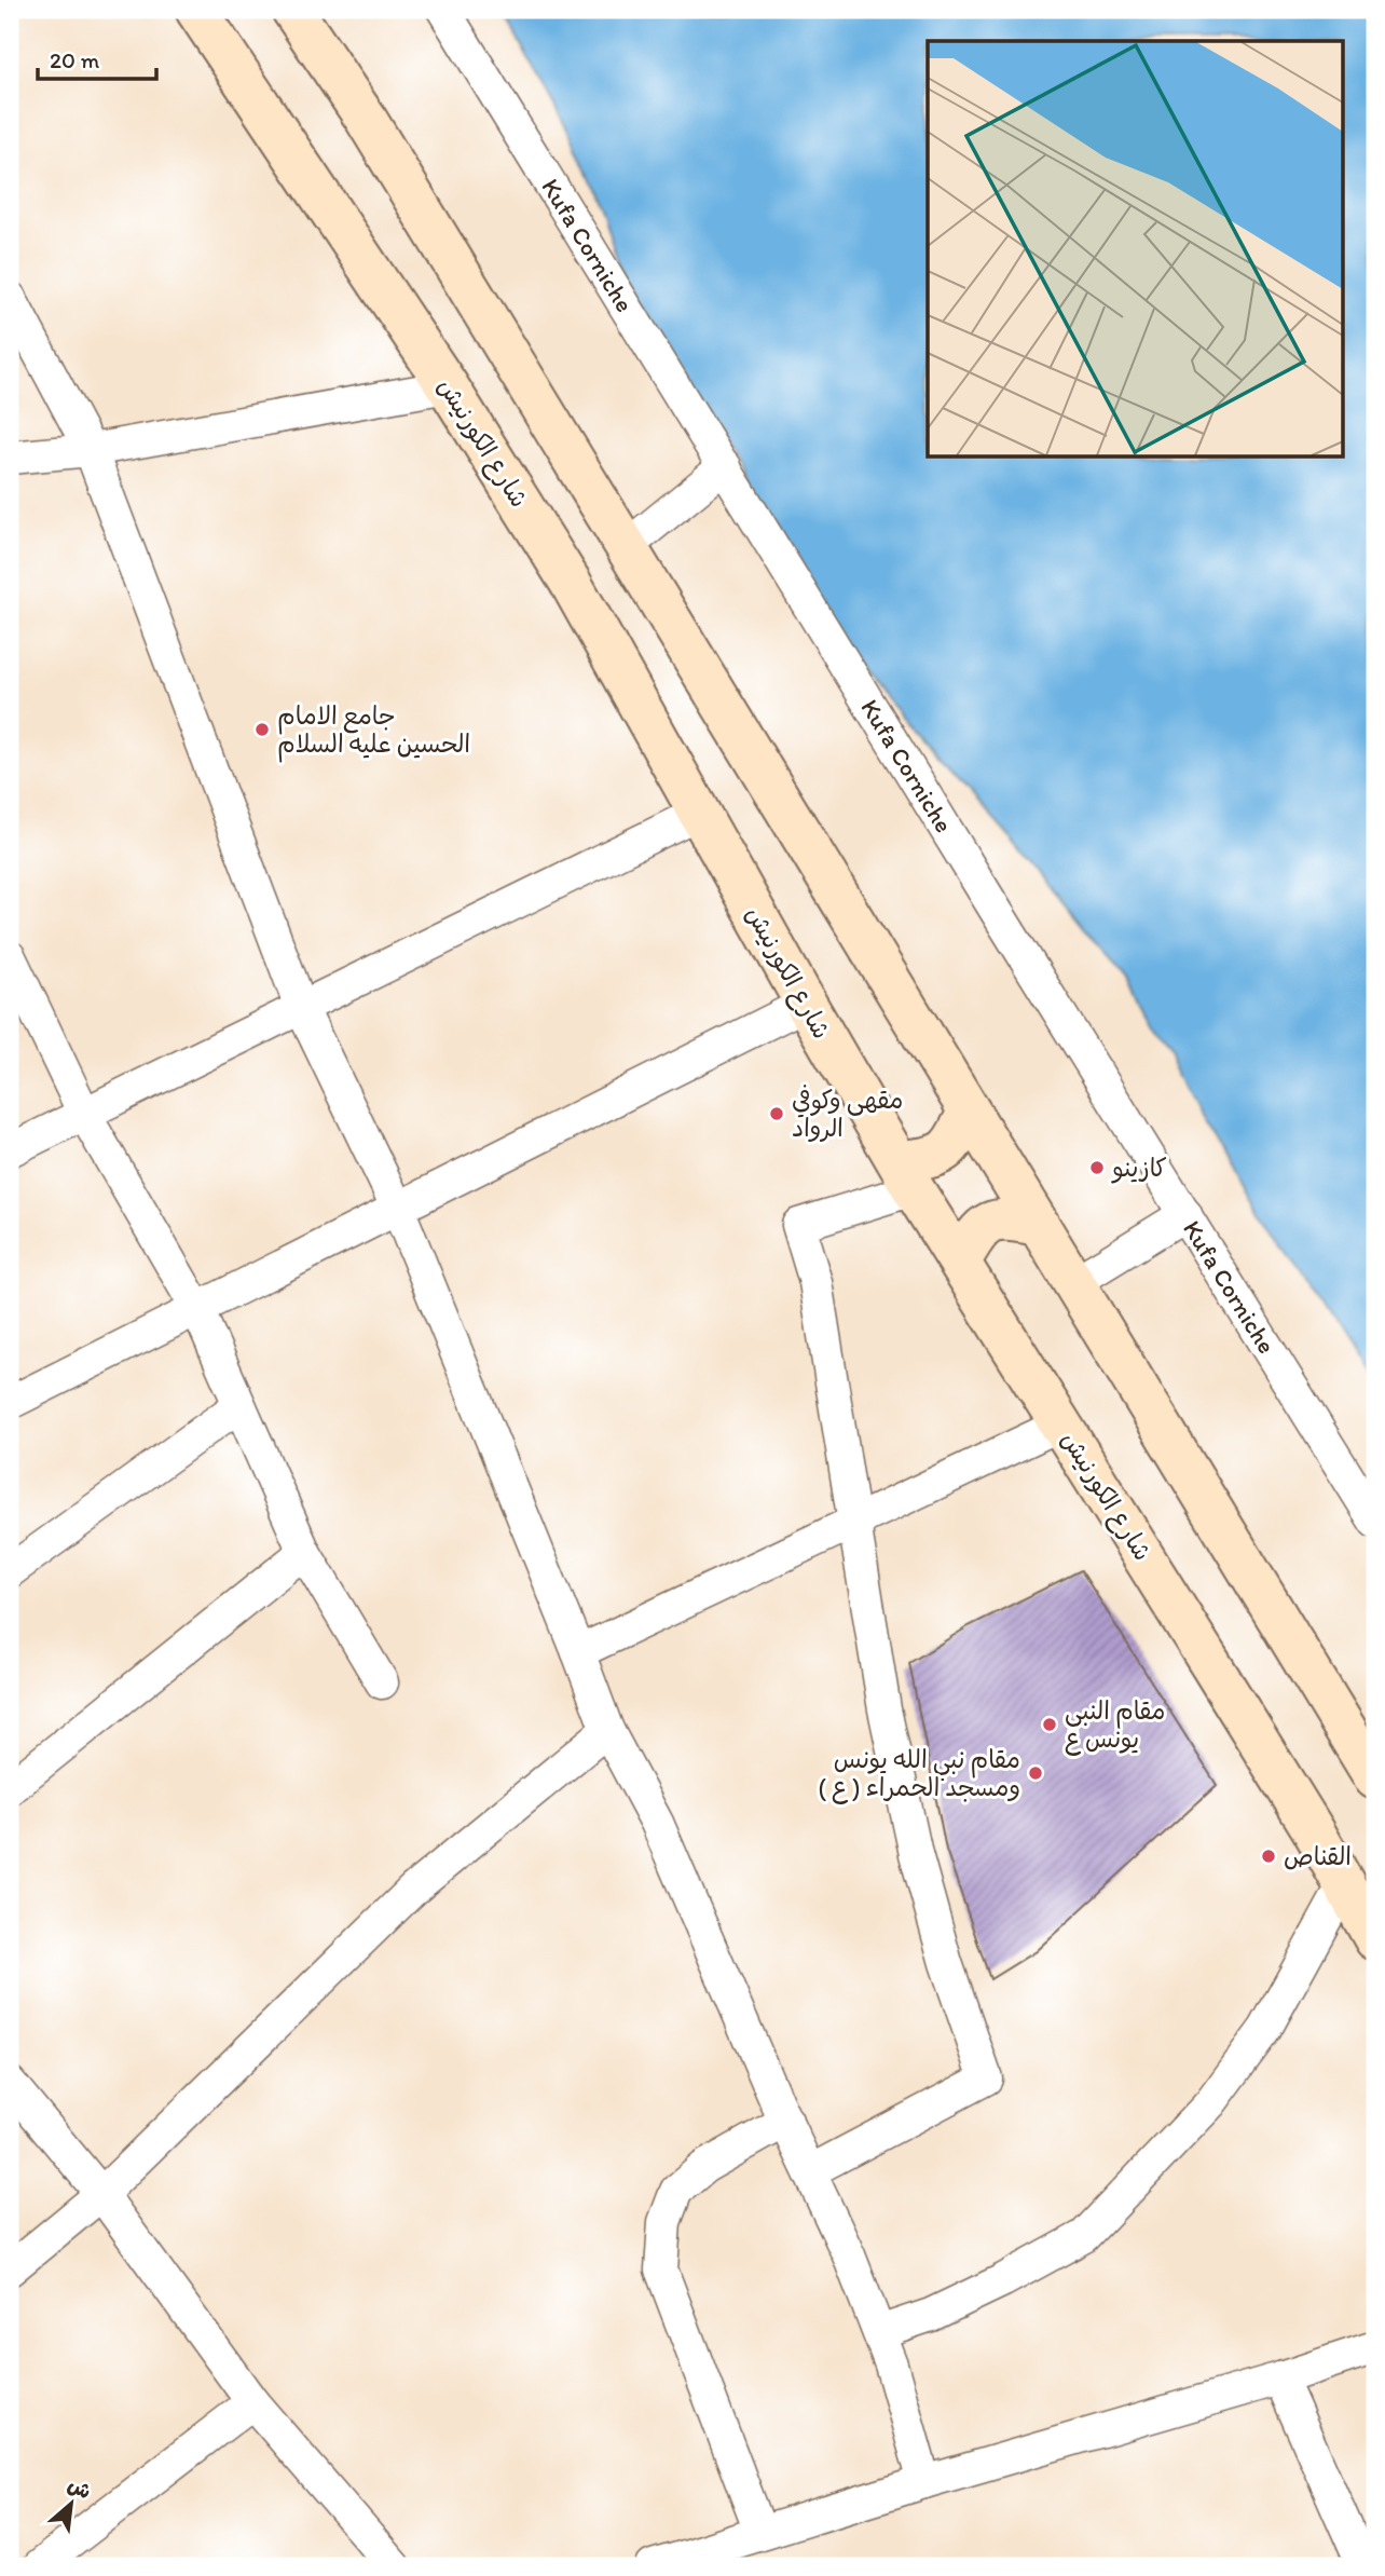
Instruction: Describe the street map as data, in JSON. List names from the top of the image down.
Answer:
{
  "streets": {
    "street": ["Kufa Corniche", "شارع الكورنيش"]
  },
  "places": [
    "جامع الامام الحسين عليه السلام",
    "مقهى وكوفي الرواد",
    "كازينو",
    "مقام النبي يونس ع",
    "مقام نبي الله يونس ( ع ) ومسجد الحمراء",
    "القناص"
  ],
  "scale_bar": "20 m",
  "north": "top right"
}
